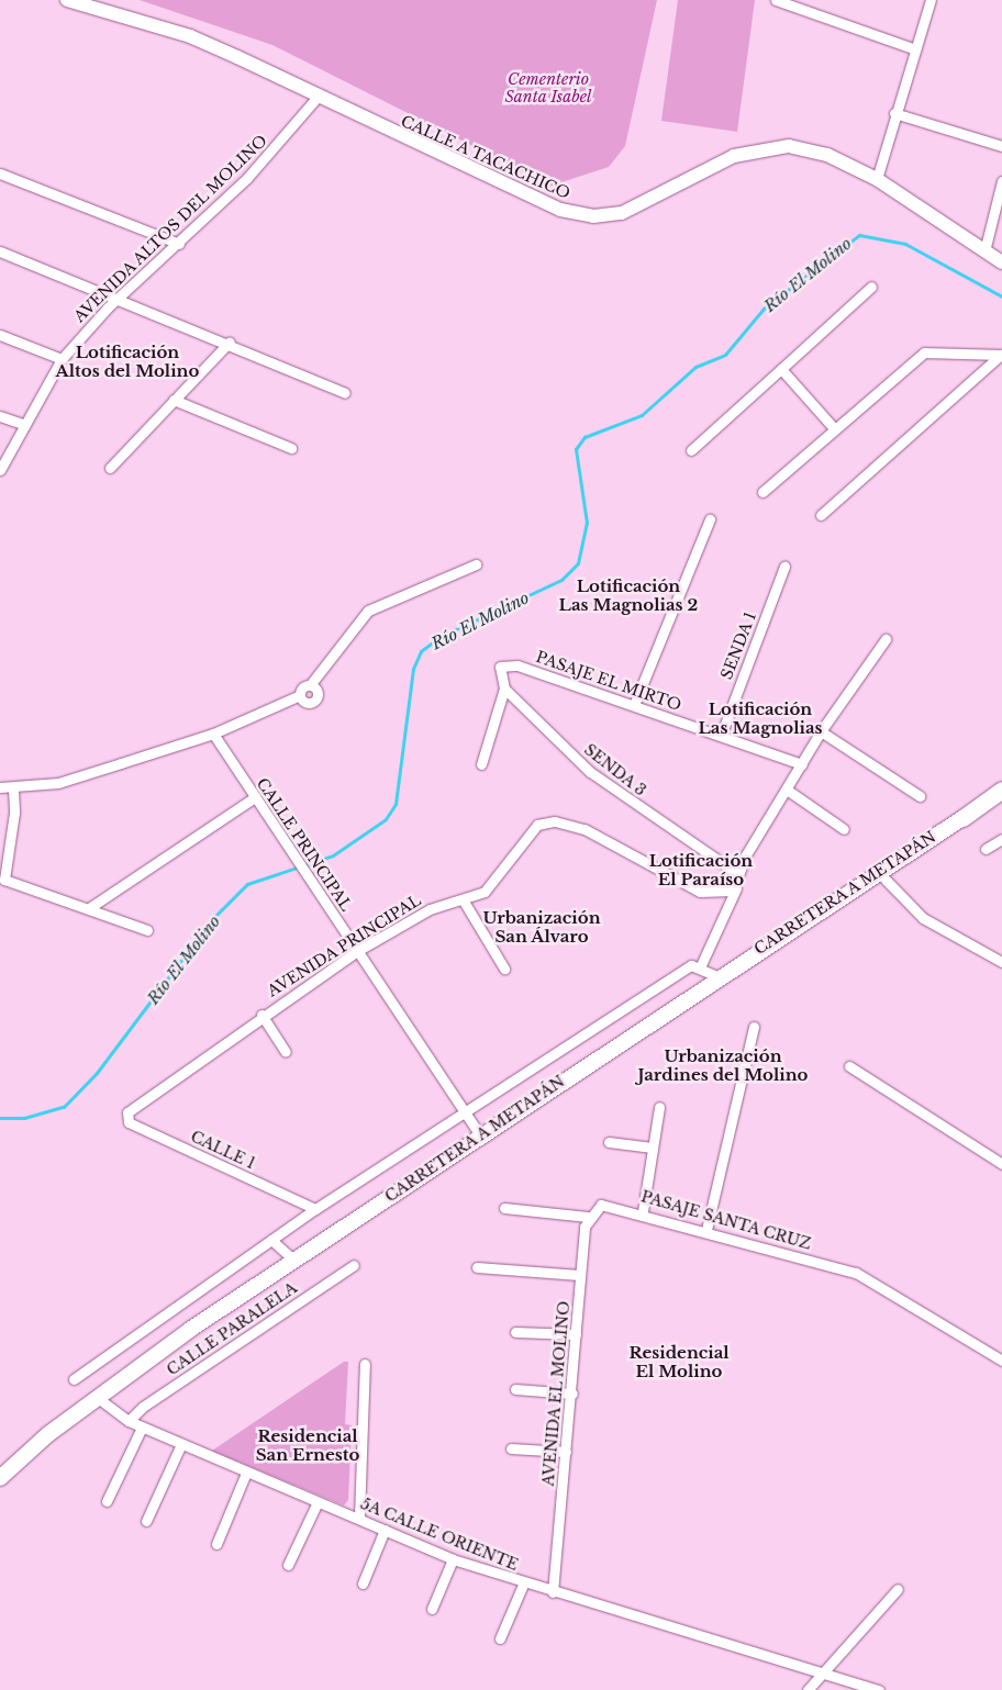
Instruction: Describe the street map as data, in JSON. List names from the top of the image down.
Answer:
{
  "streets": {
    "main road": ["CALLE A TACACHICO", "CARRETERA A METAPÁN"],
    "street": [
      "AVENIDA ALTOS DEL MOLINO",
      "SENDA 1",
      "PASAJE EL MIRTO",
      "SENDA 3",
      "CALLE PRINCIPAL",
      "AVENIDA PRINCIPAL",
      "CALLE 1",
      "PASAJE SANTA CRUZ",
      "CALLE PARALELA",
      "AVENIDA EL MOLINO",
      "5A CALLE ORIENTE"
    ]
  },
  "crossings": [
    ["CALLE A TACACHICO", "AVENIDA ALTOS DEL MOLINO"],
    ["SENDA 1", "PASAJE EL MIRTO"],
    ["PASAJE EL MIRTO", "SENDA 3"],
    ["CALLE PRINCIPAL", "CARRETERA A METAPÁN"],
    ["CALLE PRINCIPAL", "AVENIDA PRINCIPAL"],
    ["CARRETERA A METAPÁN", "5A CALLE ORIENTE"],
    ["AVENIDA PRINCIPAL", "CALLE 1"],
    ["PASAJE SANTA CRUZ", "AVENIDA EL MOLINO"],
    ["CALLE PARALELA", "5A CALLE ORIENTE"],
    ["AVENIDA EL MOLINO", "5A CALLE ORIENTE"]
  ],
  "districts": [
    "Lotificación Altos del Molino",
    "Lotificación Las Magnolias 2",
    "Lotificación Las Magnolias",
    "Lotificación El Paraíso",
    "Urbanización San Álvaro",
    "Urbanización Jardines del Molino",
    "Residencial El Molino",
    "Residencial San Ernesto"
  ],
  "water": ["Río El Molino"],
  "parks": ["Cementerio Santa Isabel"]
}
